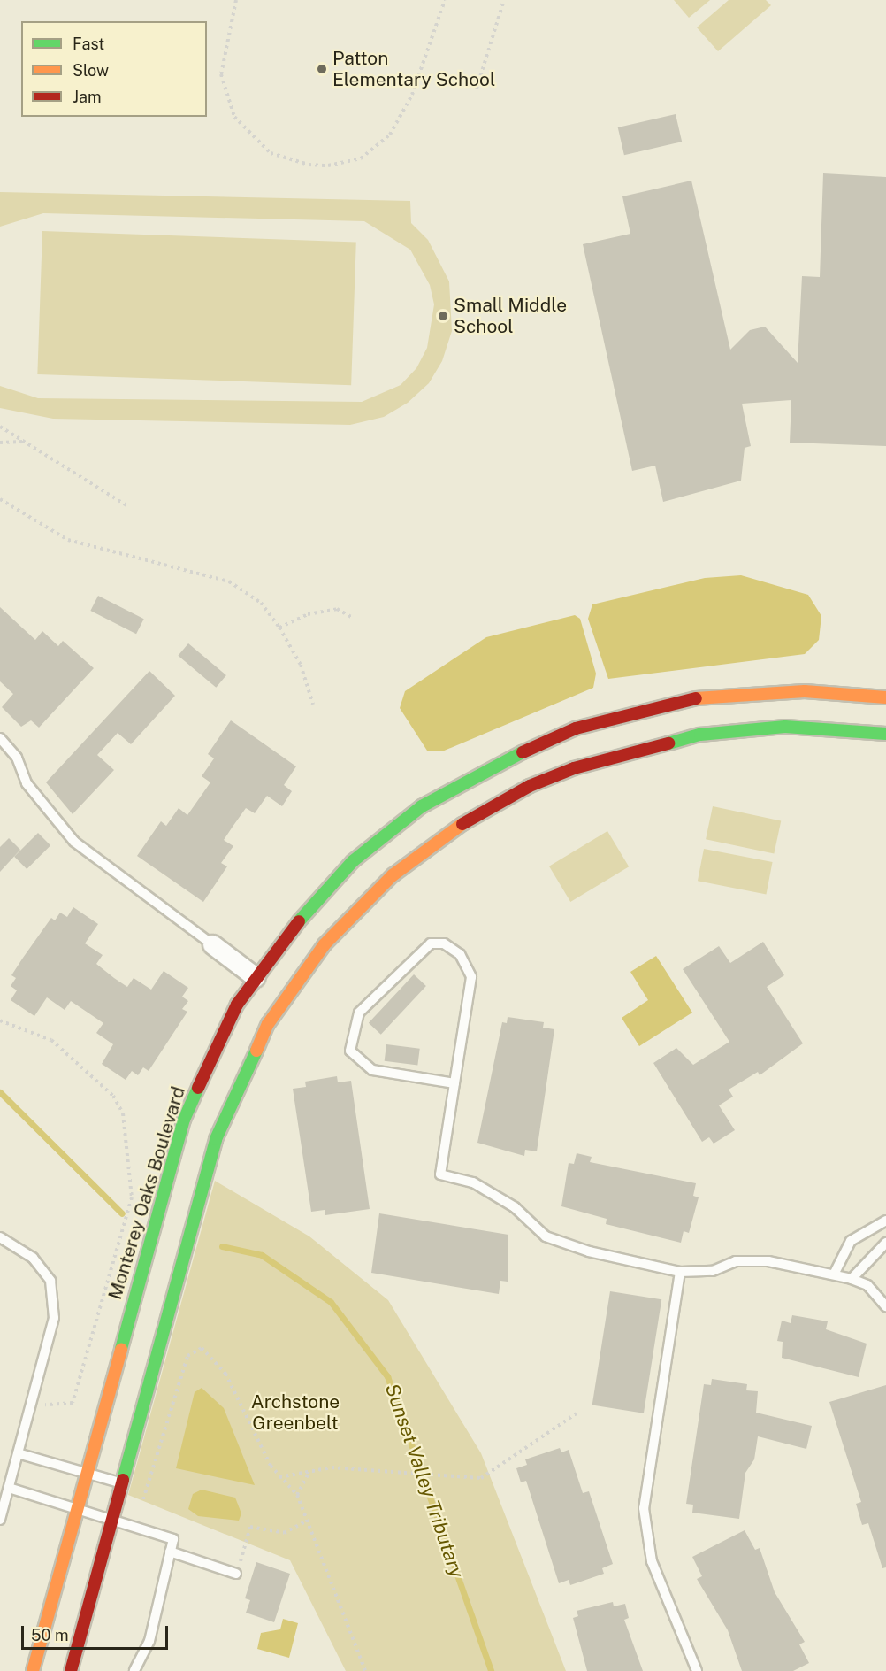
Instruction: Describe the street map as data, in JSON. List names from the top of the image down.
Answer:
{
  "streets": {
    "street": ["Monterey Oaks Boulevard"]
  },
  "water": ["Sunset Valley Tributary"],
  "parks": ["Archstone Greenbelt"],
  "places": ["Patton Elementary School", "Small Middle School"],
  "legend": ["Fast", "Slow", "Jam"],
  "scale_bar": "50 m"
}
